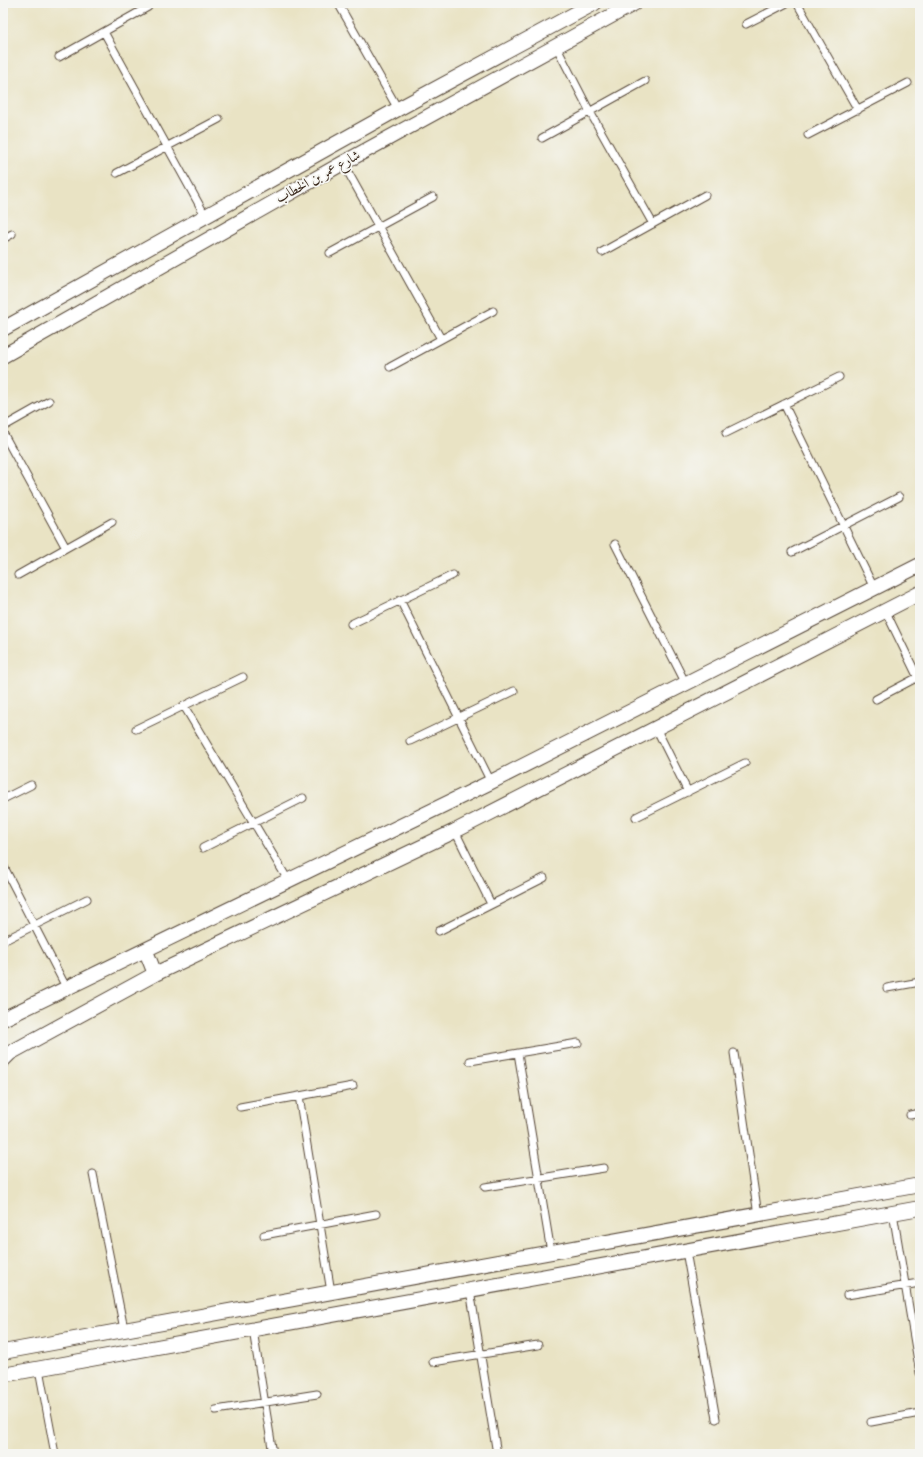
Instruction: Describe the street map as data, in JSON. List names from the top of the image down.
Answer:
{
  "streets": {
    "street": ["شارع عمر بن الخطاب"]
  }
}
